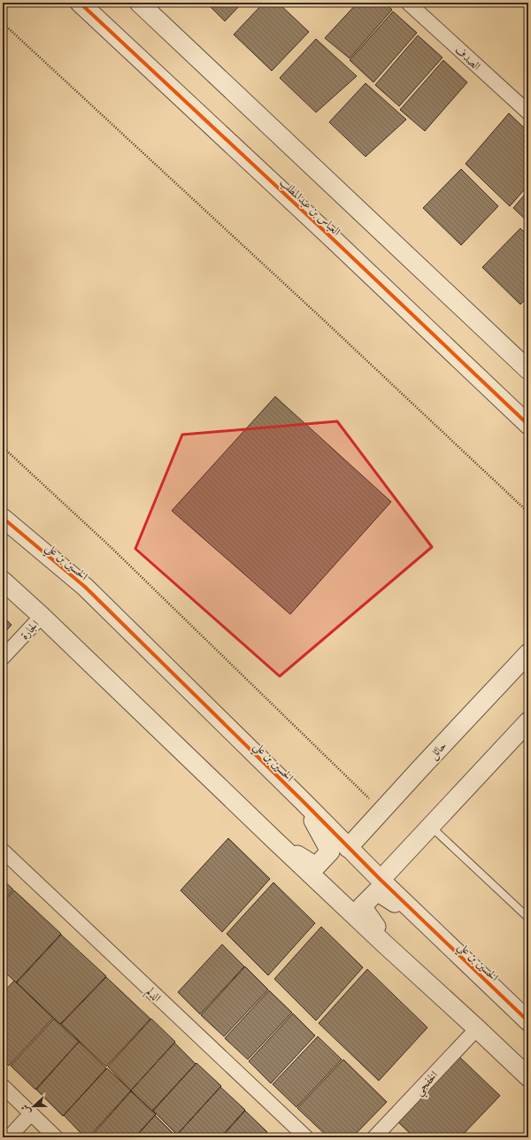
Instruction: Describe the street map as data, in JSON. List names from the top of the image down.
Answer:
{
  "streets": {
    "street": [
      "الصدف",
      "العباس بن عبدالمطلب",
      "الحسين بن علي",
      "الجارة",
      "حائل",
      "الدلم",
      "الخفجي"
    ]
  },
  "crossings": [
    ["الحسين بن علي", "حائل"]
  ],
  "north": "left"
}
